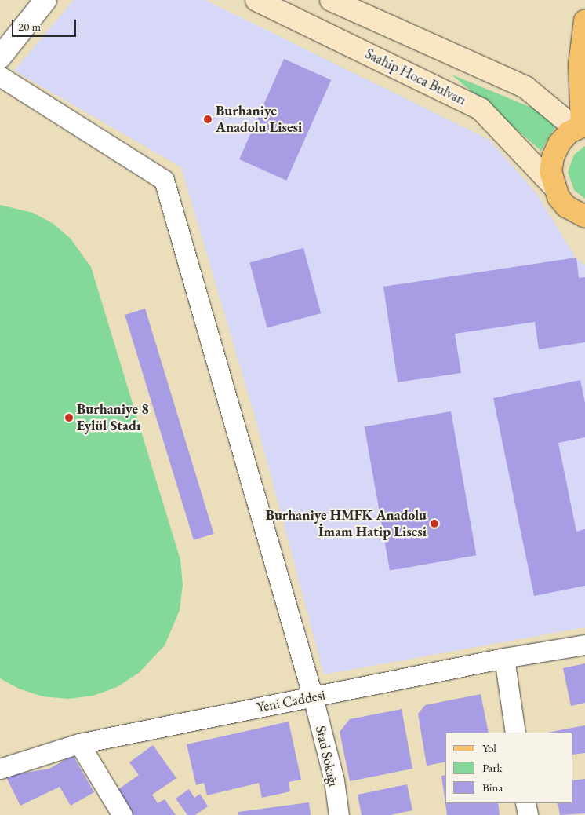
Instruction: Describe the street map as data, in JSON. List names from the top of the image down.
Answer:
{
  "streets": {
    "main road": ["Saahip Hoca Bulvarı"],
    "street": ["Yeni Caddesi", "Stad Sokağı"]
  },
  "crossings": [
    ["Yeni Caddesi", "Stad Sokağı"]
  ],
  "places": ["Burhaniye Anadolu Lisesi", "Burhaniye 8 Eylül Stadı", "Burhaniye HMFK Anadolu İmam Hatip Lisesi"],
  "legend": ["Yol", "Park", "Bina"],
  "scale_bar": "20 m"
}
